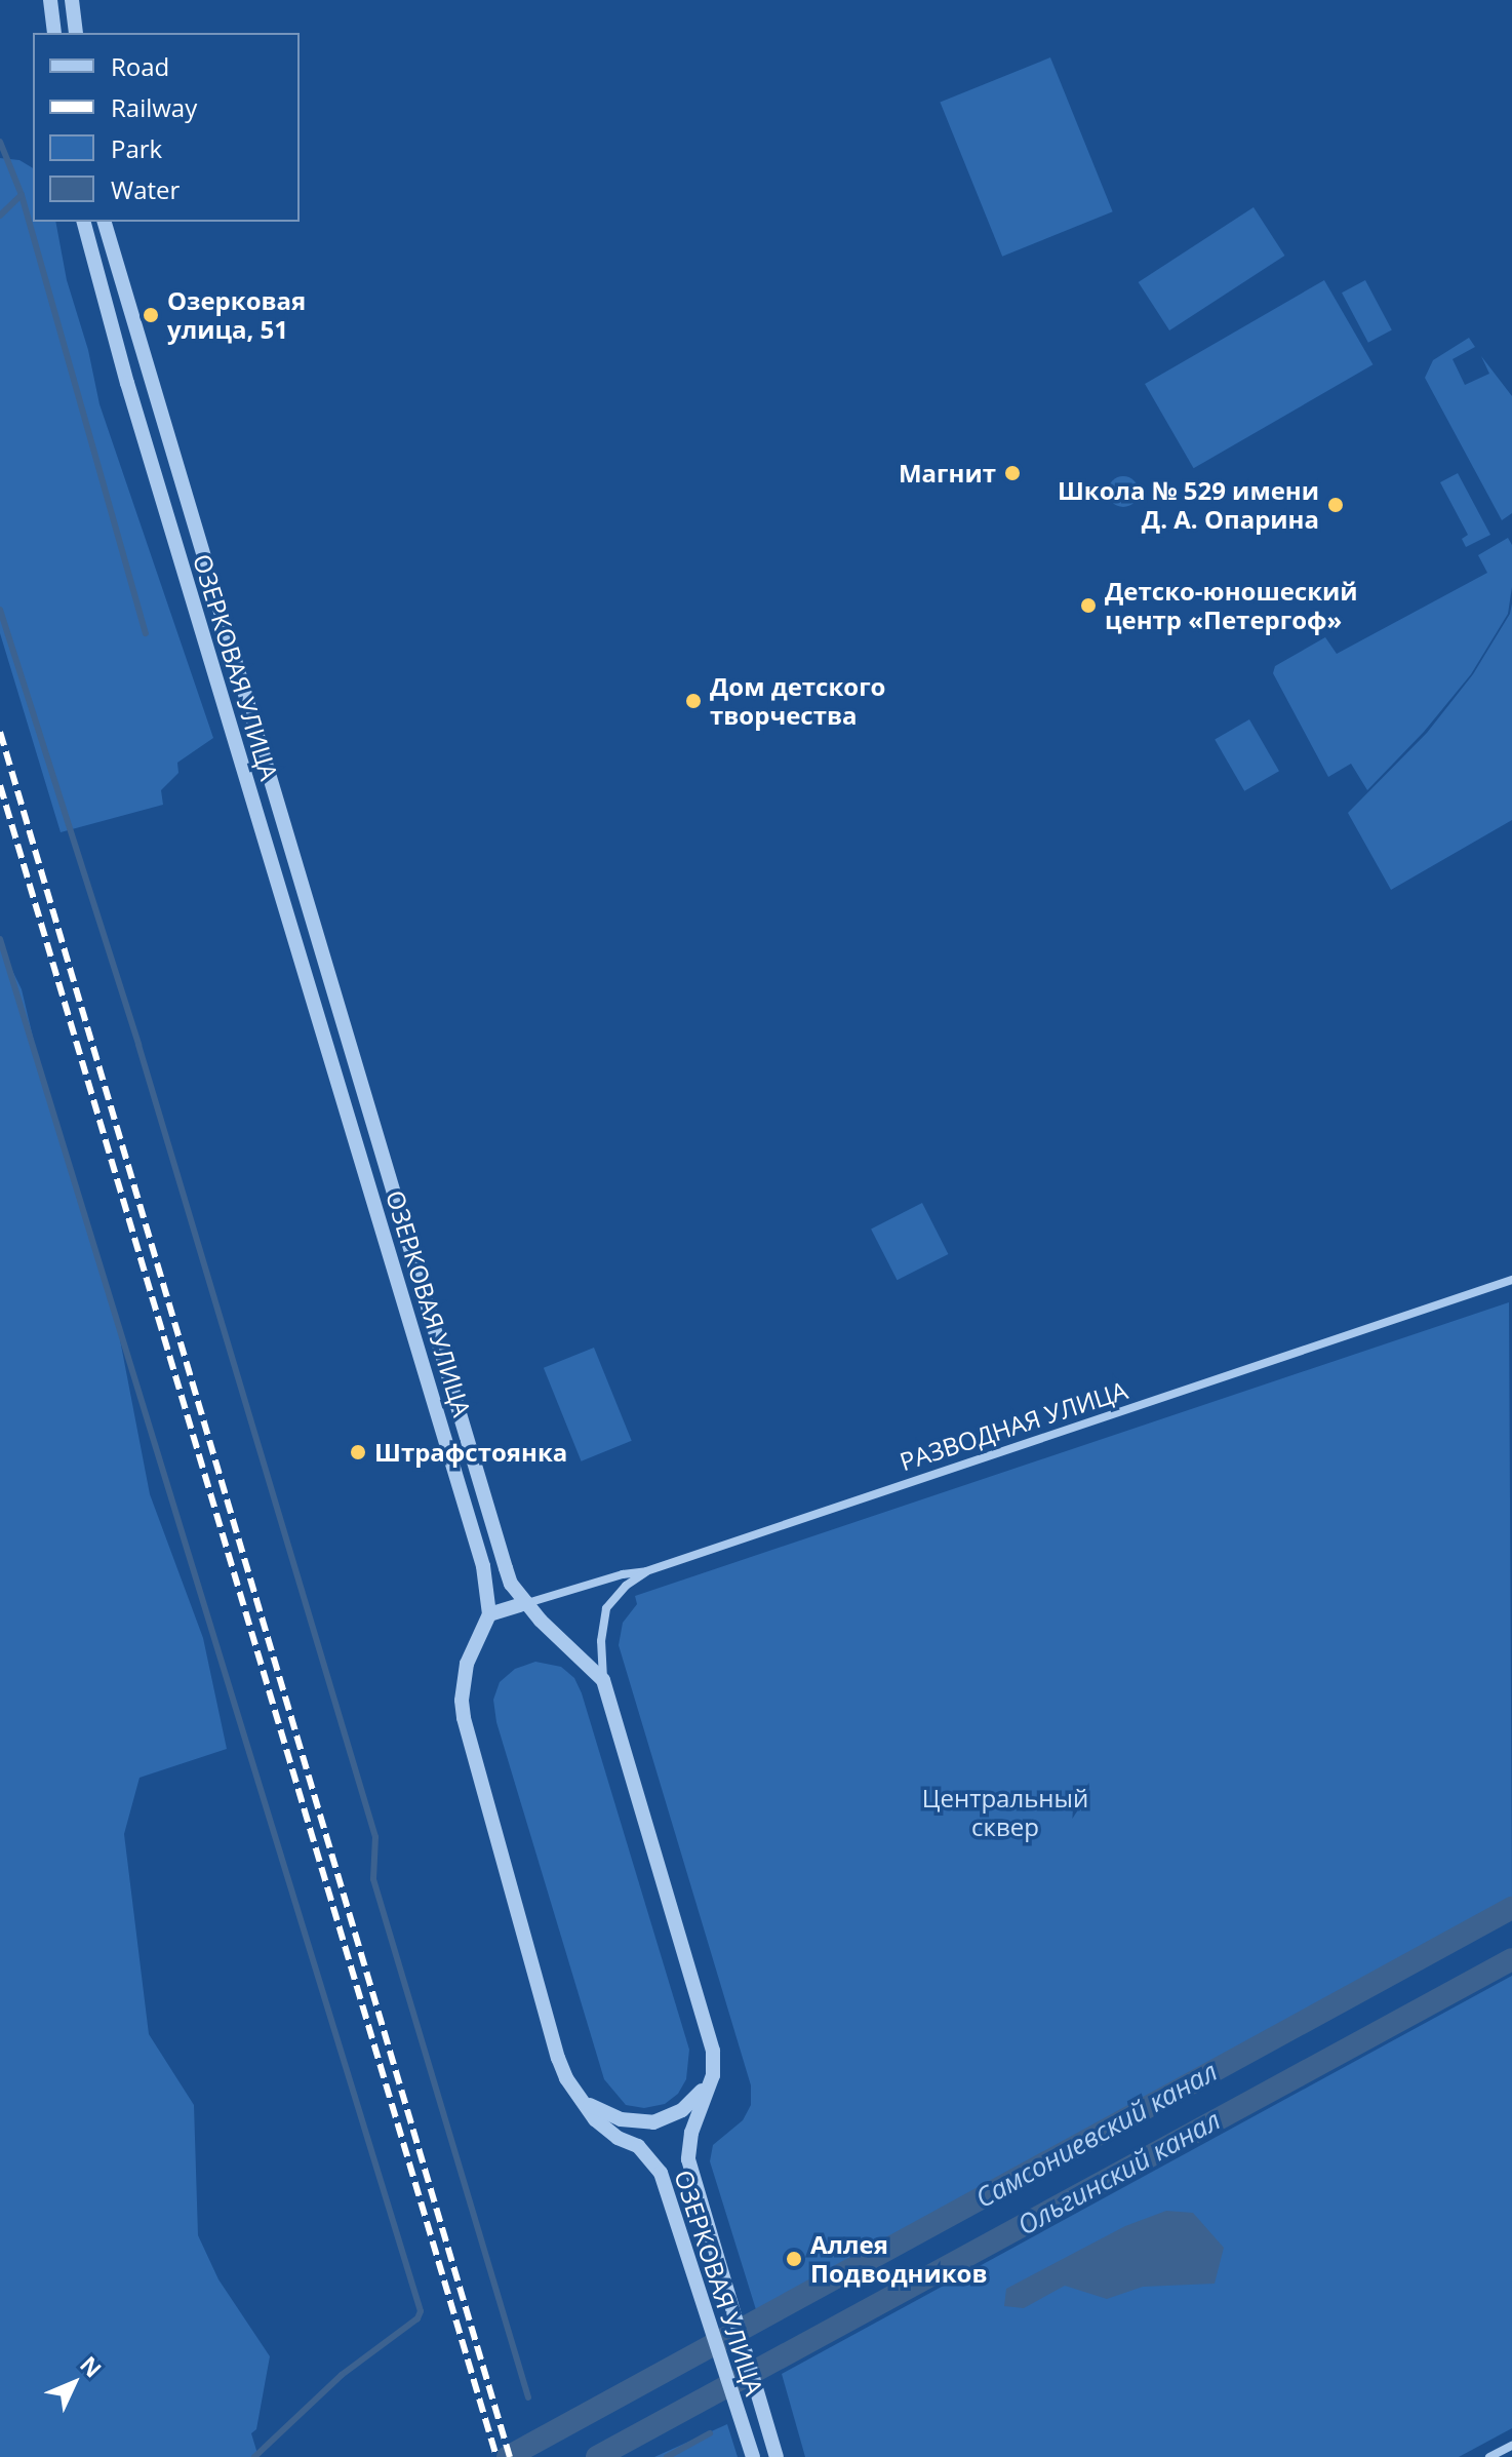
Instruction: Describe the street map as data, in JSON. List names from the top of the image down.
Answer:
{
  "streets": {
    "street": ["ОЗЕРКОВАЯ УЛИЦА", "РАЗВОДНАЯ УЛИЦА"]
  },
  "crossings": [
    ["ОЗЕРКОВАЯ УЛИЦА", "РАЗВОДНАЯ УЛИЦА"]
  ],
  "water": ["Самсониевский канал", "Ольгинский канал"],
  "parks": ["Центральный сквер"],
  "places": [
    "Озерковая улица, 51",
    "Магнит",
    "Школа № 529 имени Д. А. Опарина",
    "Детско-юношеский центр «Петергоф»",
    "Дом детского творчества",
    "Штрафстоянка",
    "Аллея Подводников"
  ],
  "legend": [
    "Road",
    "Railway",
    "Park",
    "Water"
  ],
  "north": "top right"
}
